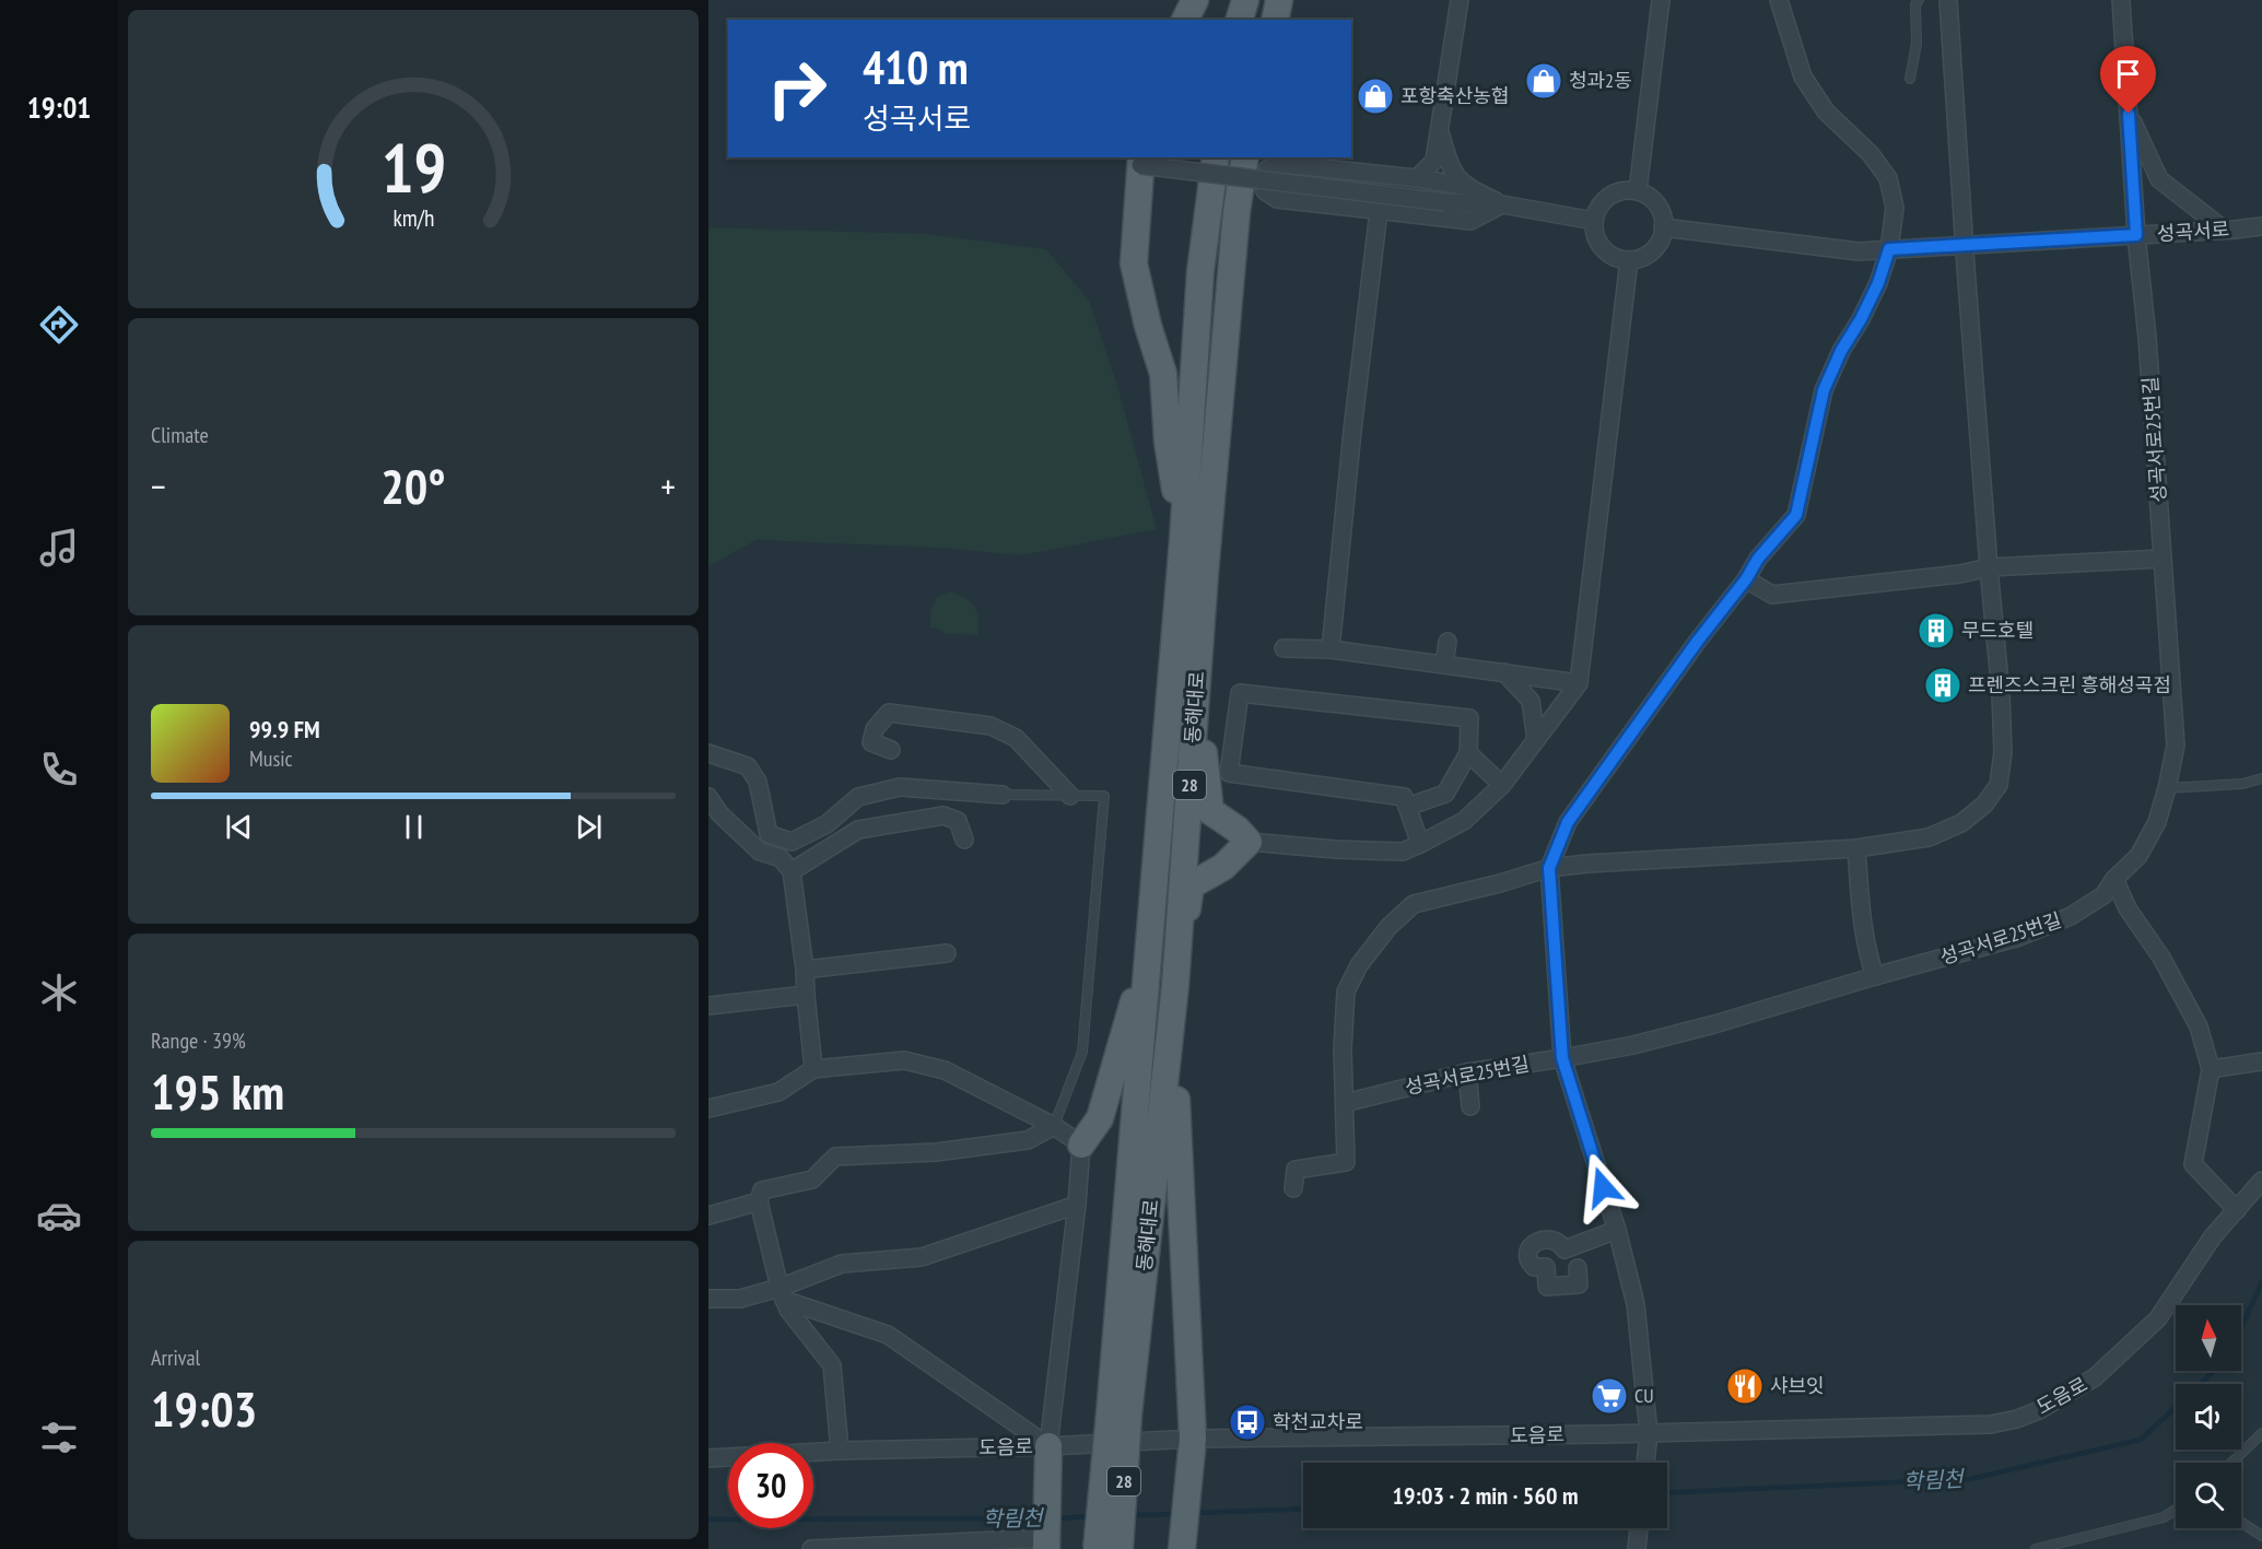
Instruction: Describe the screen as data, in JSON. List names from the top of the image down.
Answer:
{
  "streets": {
    "main road": ["동해대로", "28"],
    "street": ["성곡서로", "성곡서로25번길", "도음로"]
  },
  "crossings": [
    ["성곡서로", "성곡서로25번길"],
    ["동해대로", "28"]
  ],
  "water": ["학림천"],
  "places": {
    "shop": ["청과2동", "포항축산농협"],
    "building": ["무드호텔", "프렌즈스크린 흥해성곡점"],
    "restaurant": ["샤브잇"],
    "supermarket": ["CU"],
    "bus stop": ["학천교차로"]
  },
  "north": "top",
  "page": {
    "tabs": "19:01",
    "turn": ["410 m", "성곡서로"],
    "tile": [
      "Climate",
      ["Range · 39%", "195 km"],
      ["Arrival", "19:03"]
    ],
    "heat": ["−", "20°", "+"],
    "song": ["99.9 FM", "Music"],
    "limit": "30",
    "trip": "19:03 · 2 min · 560 m",
    "gauge": ["19", "km/h"]
  }
}
